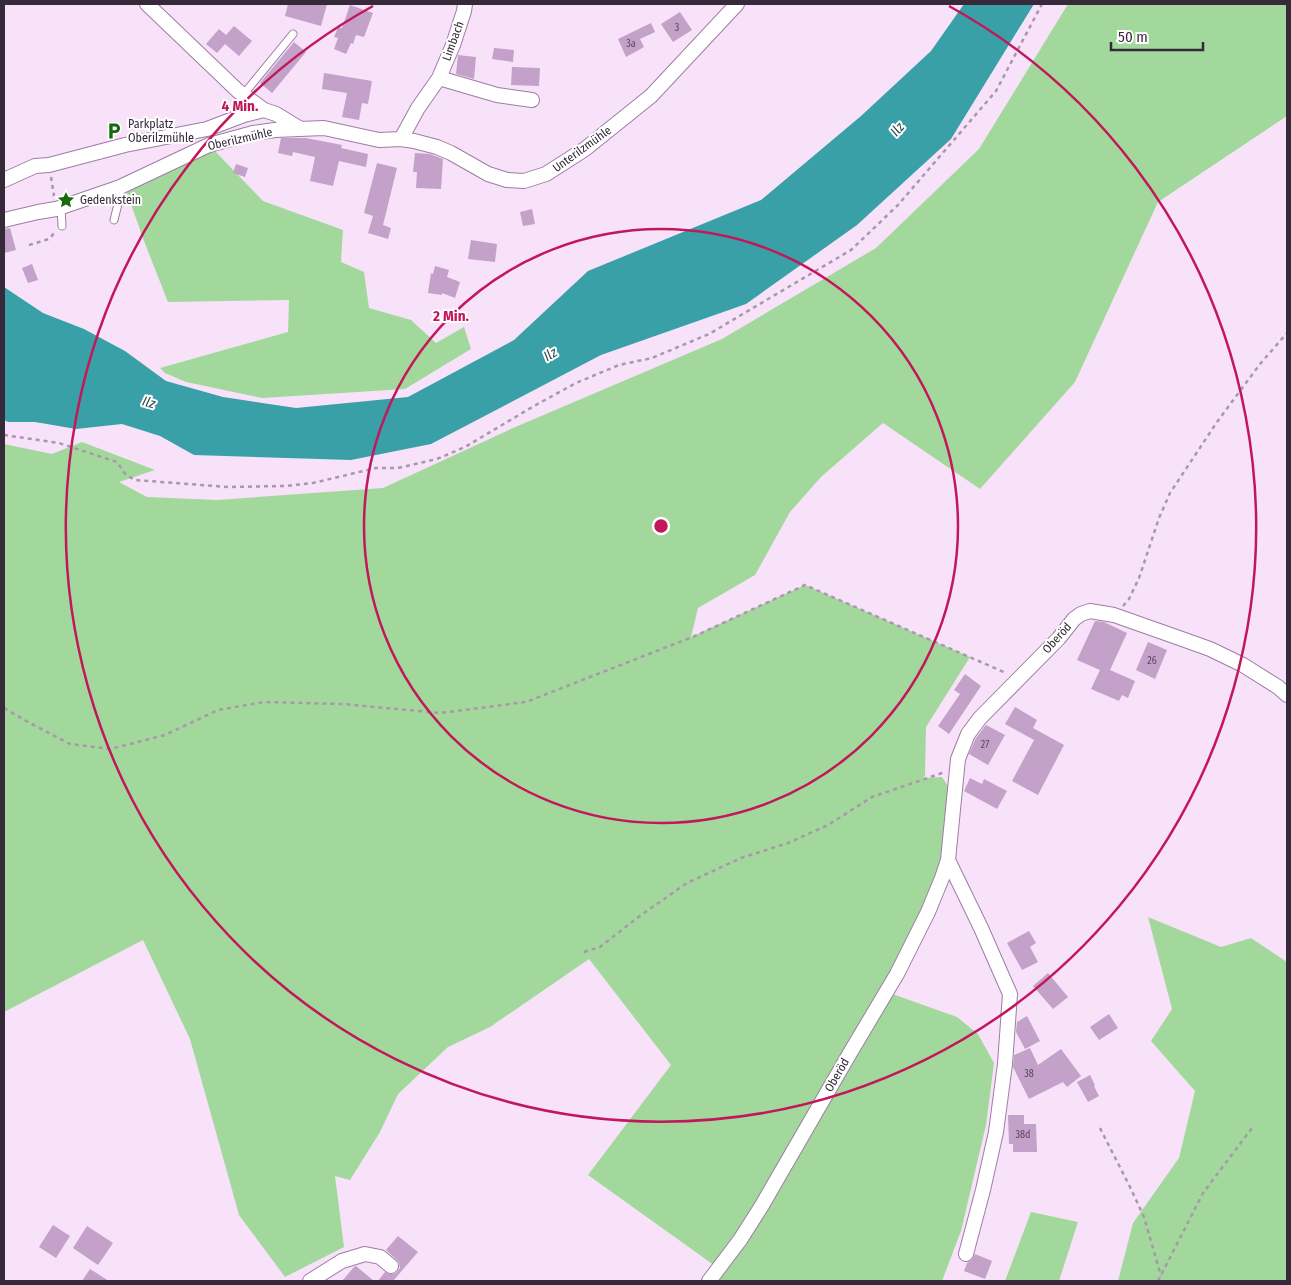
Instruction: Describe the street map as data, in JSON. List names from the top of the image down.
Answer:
{
  "streets": {
    "street": [
      "Limbach",
      "Oberilzmühle",
      "Unterilzmühle",
      "Oberöd"
    ]
  },
  "crossings": [
    ["Oberilzmühle", "Unterilzmühle"]
  ],
  "water": ["Ilz"],
  "places": {
    "parking": ["Parkplatz Oberilzmühle"],
    "place": ["Gedenkstein"]
  },
  "house_numbers": [
    "3",
    "3a",
    "26",
    "27",
    "38",
    "38d"
  ],
  "scale_bar": "50 m",
  "rings": ["4 Min.", "2 Min."]
}
